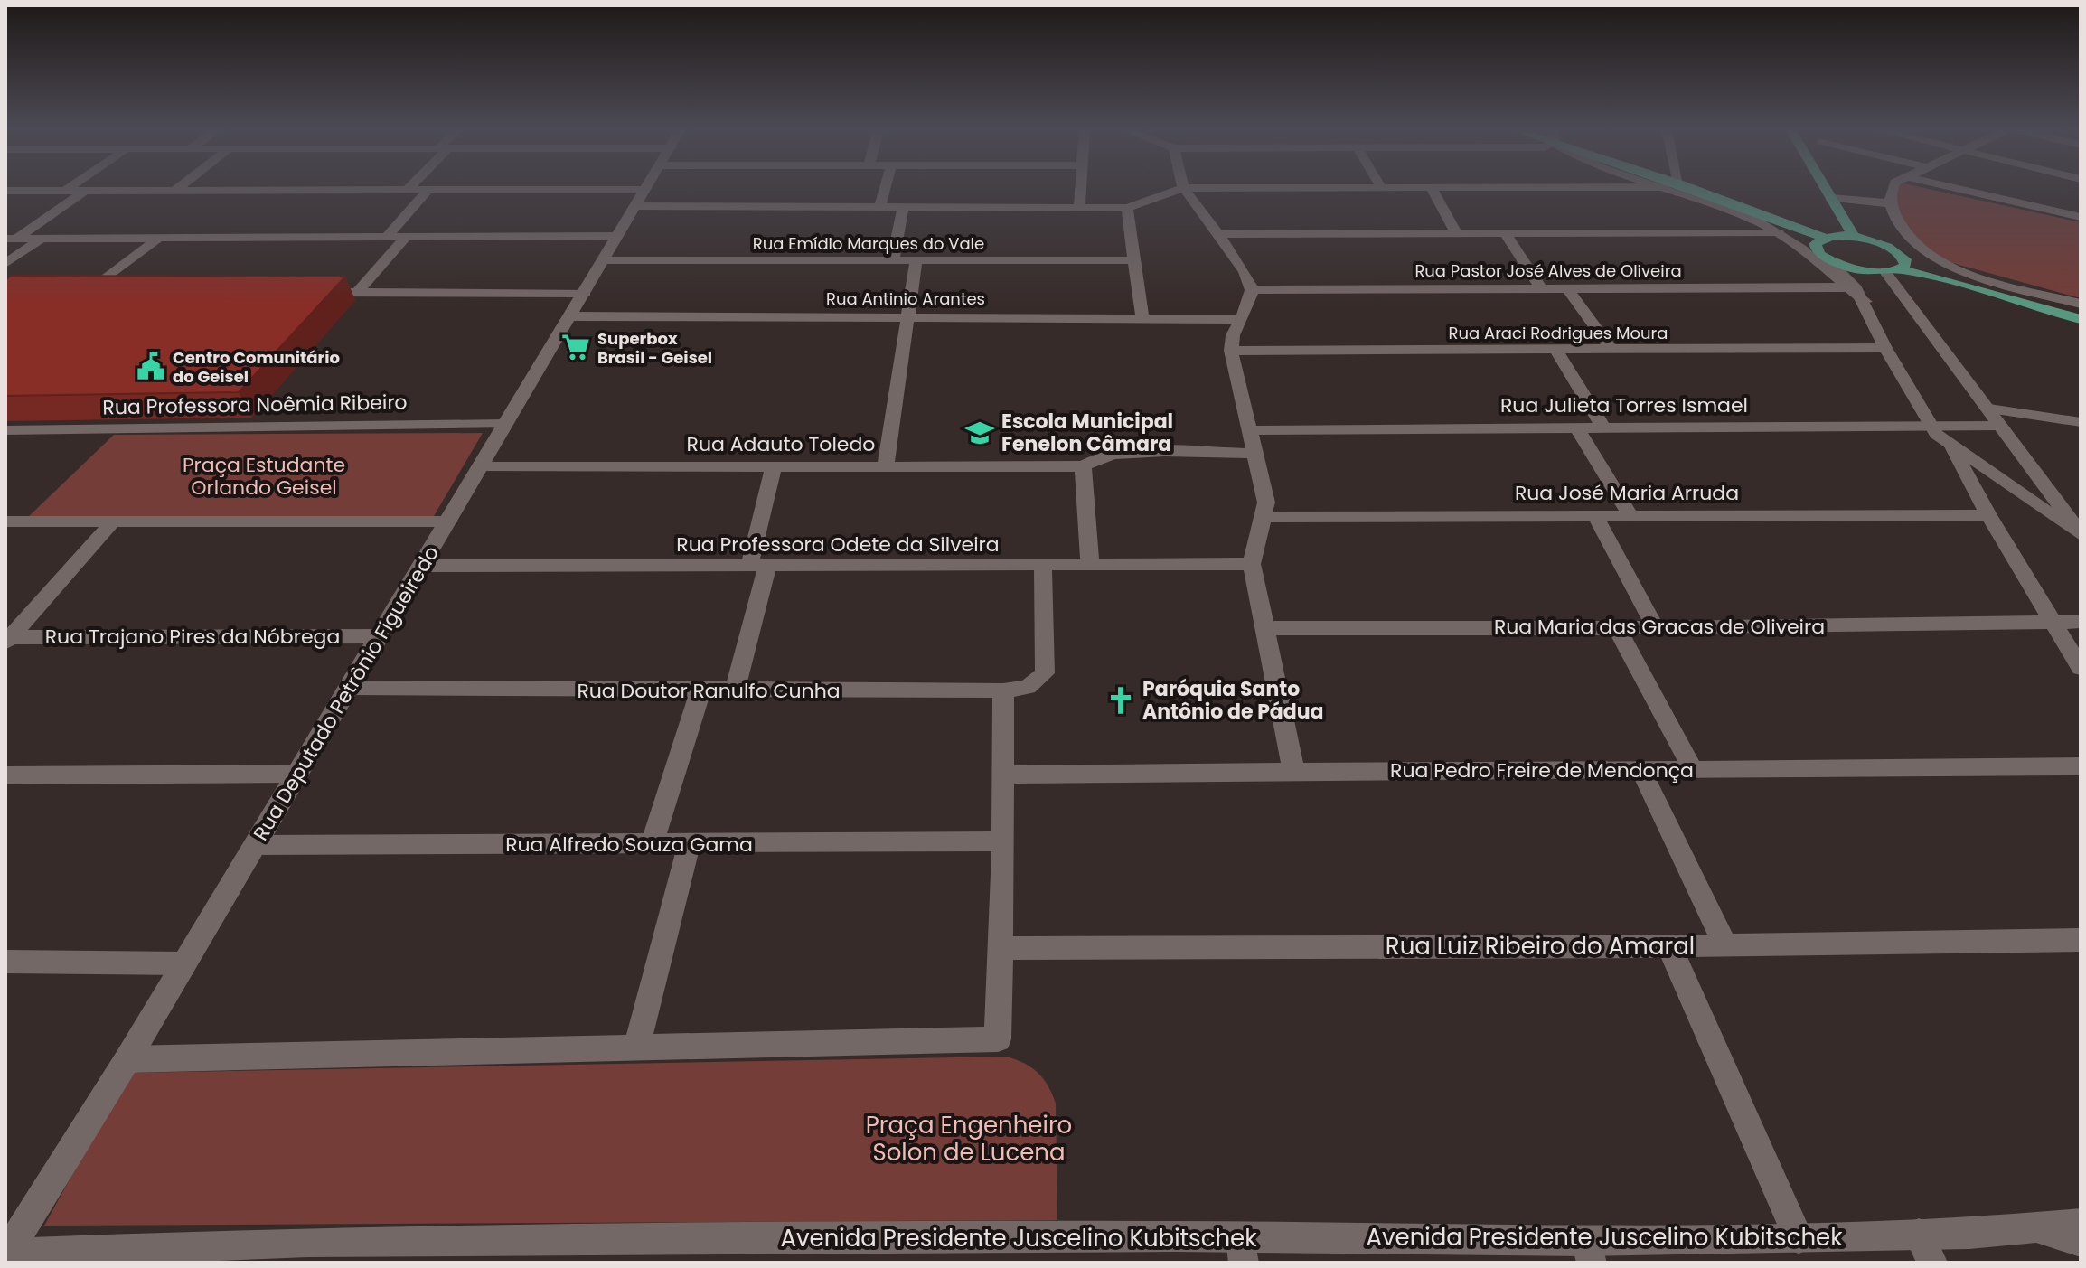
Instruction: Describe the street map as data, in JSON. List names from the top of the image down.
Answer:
{
  "streets": {
    "street": [
      "Rua Emídio Marques do Vale",
      "Rua Pastor José Alves de Oliveira",
      "Rua Antinio Arantes",
      "Rua Araci Rodrigues Moura",
      "Rua Professora Noêmia Ribeiro",
      "Rua Julieta Torres Ismael",
      "Rua Adauto Toledo",
      "Rua José Maria Arruda",
      "Rua Professora Odete da Silveira",
      "Rua Maria das Gracas de Oliveira",
      "Rua Trajano Pires da Nóbrega",
      "Rua Doutor Ranulfo Cunha",
      "Rua Deputado Petrônio Figueiredo",
      "Rua Pedro Freire de Mendonça",
      "Rua Alfredo Souza Gama",
      "Rua Luiz Ribeiro do Amaral",
      "Avenida Presidente Juscelino Kubitschek"
    ]
  },
  "crossings": [
    ["Rua Emídio Marques do Vale", "Rua Deputado Petrônio Figueiredo"],
    ["Rua Antinio Arantes", "Rua Deputado Petrônio Figueiredo"],
    ["Rua Professora Noêmia Ribeiro", "Rua Deputado Petrônio Figueiredo"],
    ["Rua Adauto Toledo", "Rua Deputado Petrônio Figueiredo"],
    ["Rua Professora Odete da Silveira", "Rua Doutor Ranulfo Cunha"],
    ["Rua Professora Odete da Silveira", "Rua Deputado Petrônio Figueiredo"],
    ["Rua Trajano Pires da Nóbrega", "Rua Deputado Petrônio Figueiredo"],
    ["Rua Doutor Ranulfo Cunha", "Rua Deputado Petrônio Figueiredo"],
    ["Rua Deputado Petrônio Figueiredo", "Rua Alfredo Souza Gama"],
    ["Rua Deputado Petrônio Figueiredo", "Avenida Presidente Juscelino Kubitschek"]
  ],
  "parks": ["Praça Estudante Orlando Geisel", "Praça Engenheiro Solon de Lucena"],
  "places": {
    "supermarket": ["Superbox Brasil - Geisel"],
    "public building": ["Centro Comunitário do Geisel"],
    "school or university": ["Escola Municipal Fenelon Câmara"],
    "church": ["Paróquia Santo Antônio de Pádua"]
  }
}
